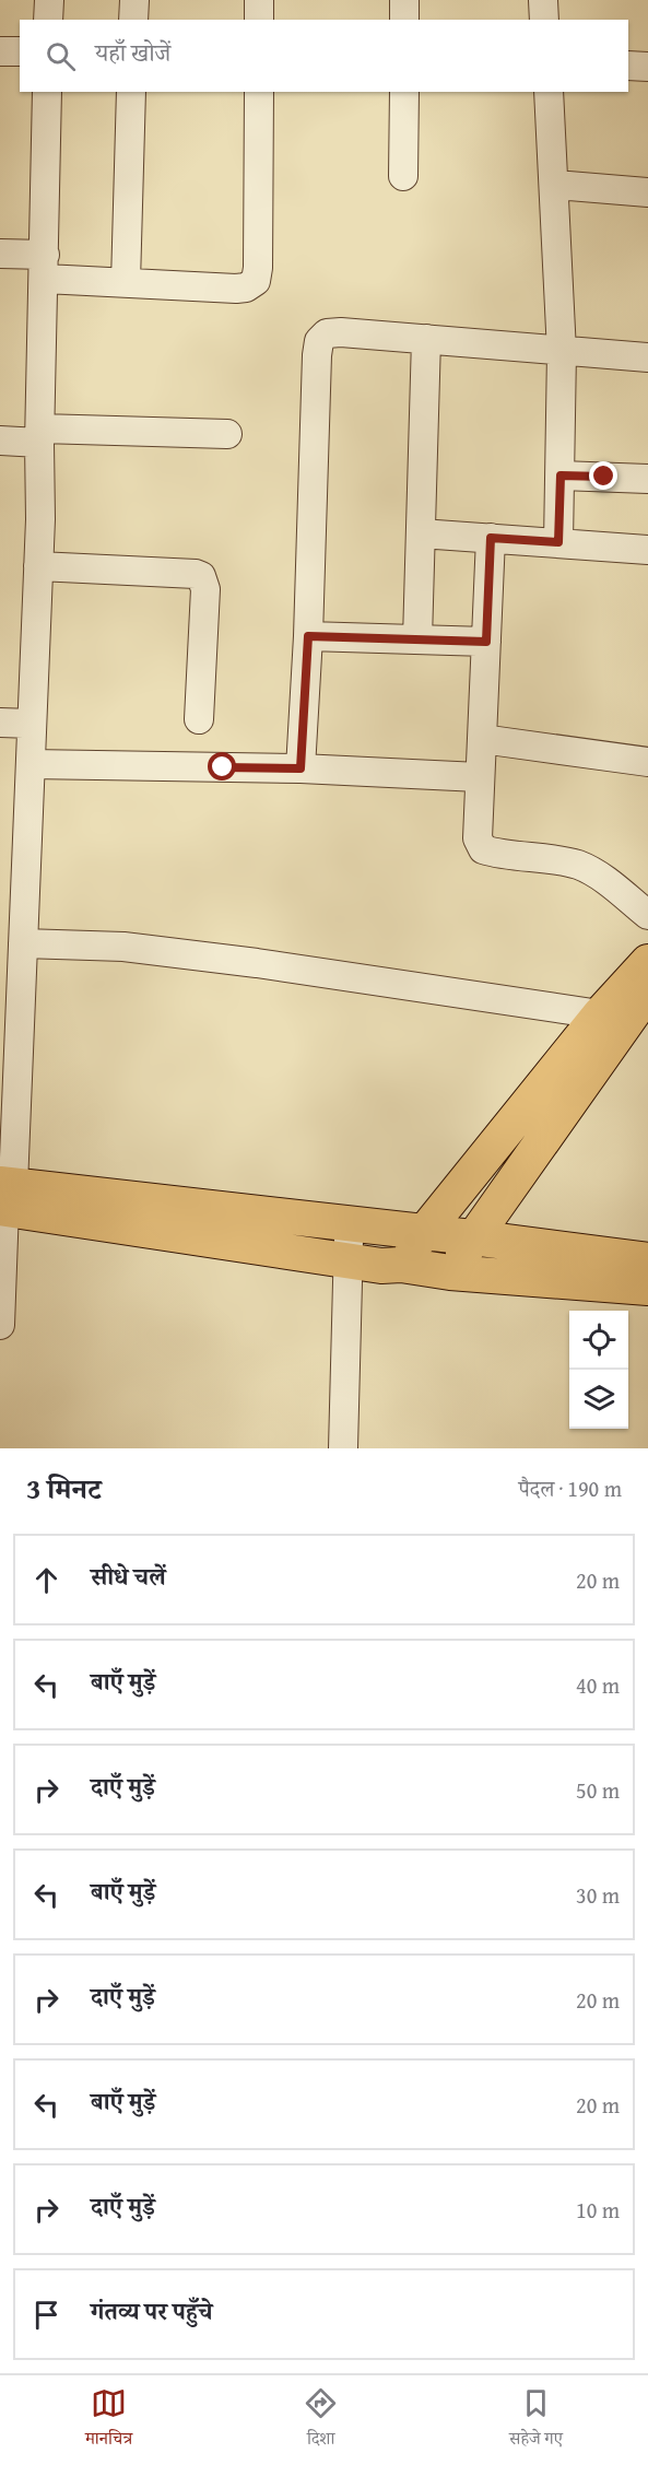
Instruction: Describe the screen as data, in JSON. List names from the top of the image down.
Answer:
{
  "page": {
    "search": "यहाँ खोजें",
    "heading": ["3 मिनट", "पैदल · 190 m"],
    "list": [
      ["सीधे चलें", "20 m"],
      ["बाएँ मुड़ें", "40 m"],
      ["दाएँ मुड़ें", "50 m"],
      ["बाएँ मुड़ें", "30 m"],
      ["दाएँ मुड़ें", "20 m"],
      ["बाएँ मुड़ें", "20 m"],
      ["दाएँ मुड़ें", "10 m"],
      "गंतव्य पर पहुँचे"
    ],
    "nav": ["मानचित्र", "दिशा", "सहेजे गए"]
  }
}
